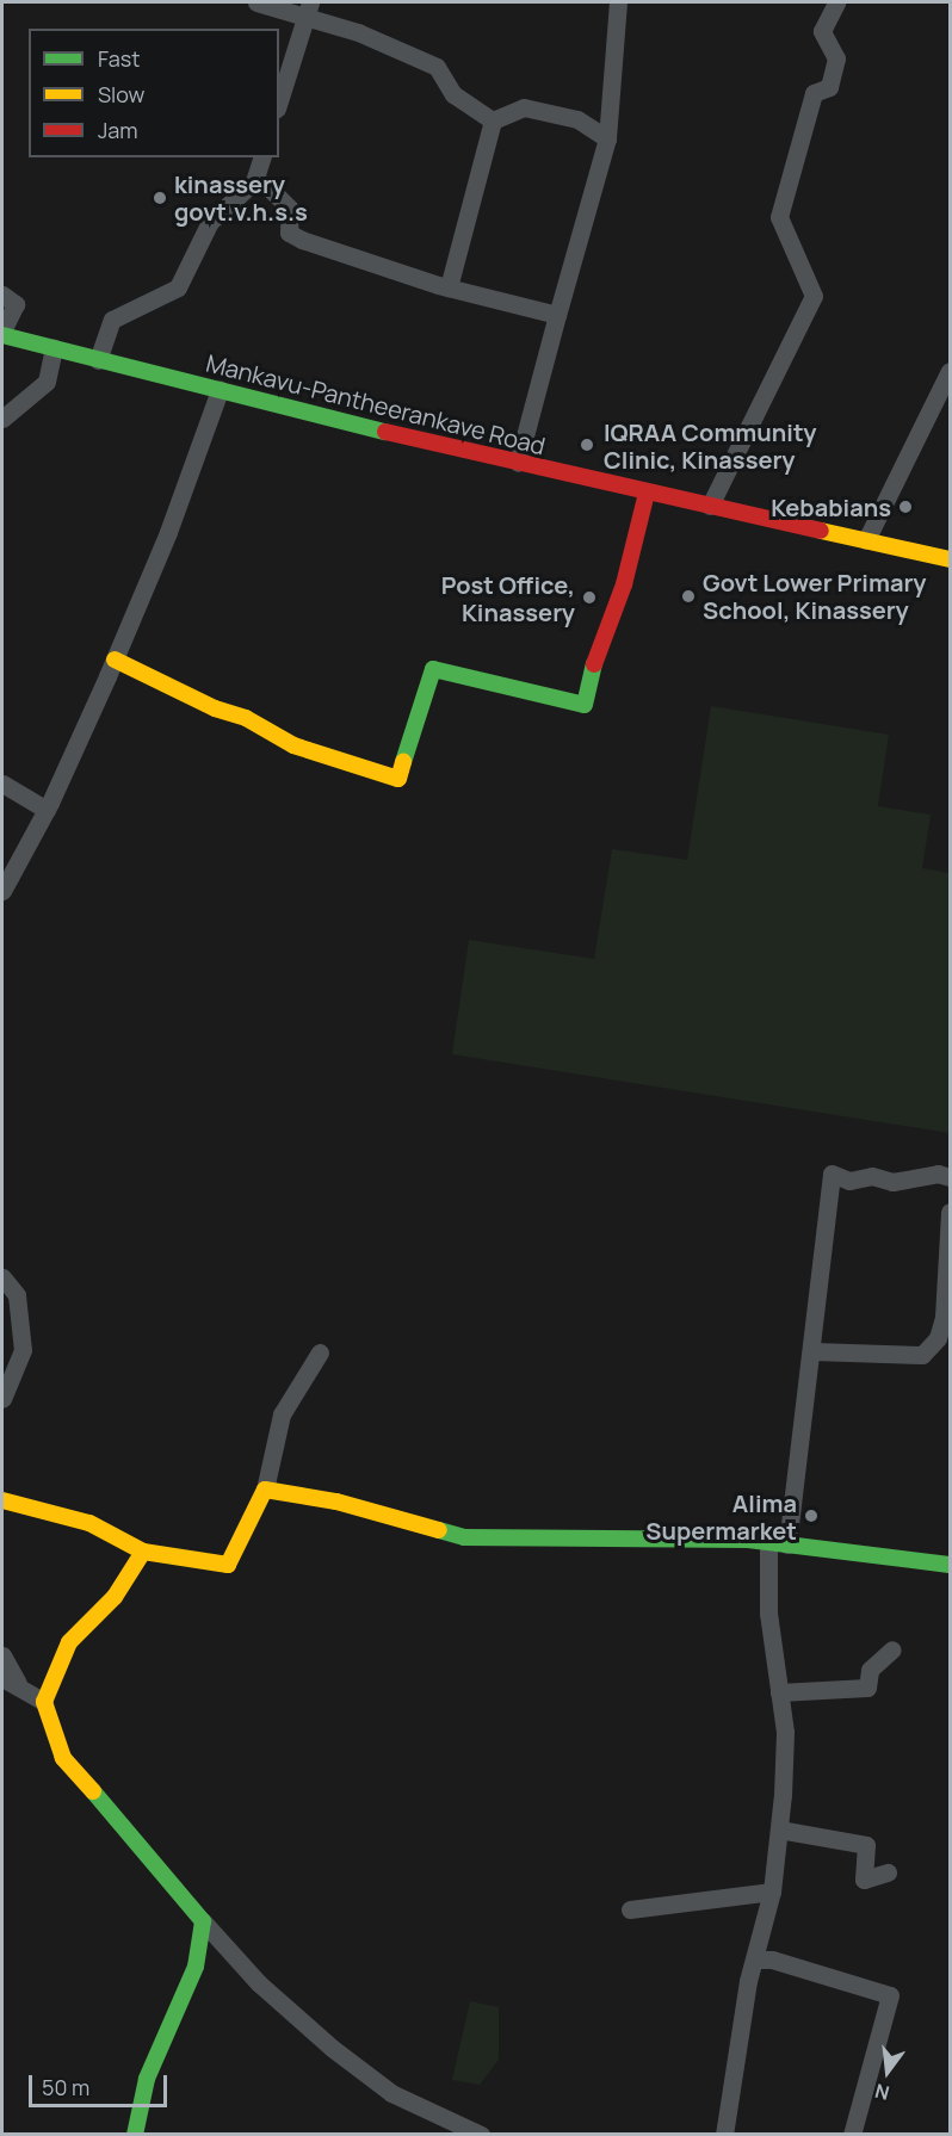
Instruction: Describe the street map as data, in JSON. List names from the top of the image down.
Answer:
{
  "streets": {
    "street": ["Mankavu-Pantheerankave Road"]
  },
  "places": [
    "kinassery govt.v.h.s.s",
    "IQRAA Community Clinic, Kinassery",
    "Kebabians",
    "Govt Lower Primary School, Kinassery",
    "Post Office, Kinassery",
    "Alima Supermarket"
  ],
  "legend": ["Fast", "Slow", "Jam"],
  "scale_bar": "50 m",
  "north": "bottom"
}
